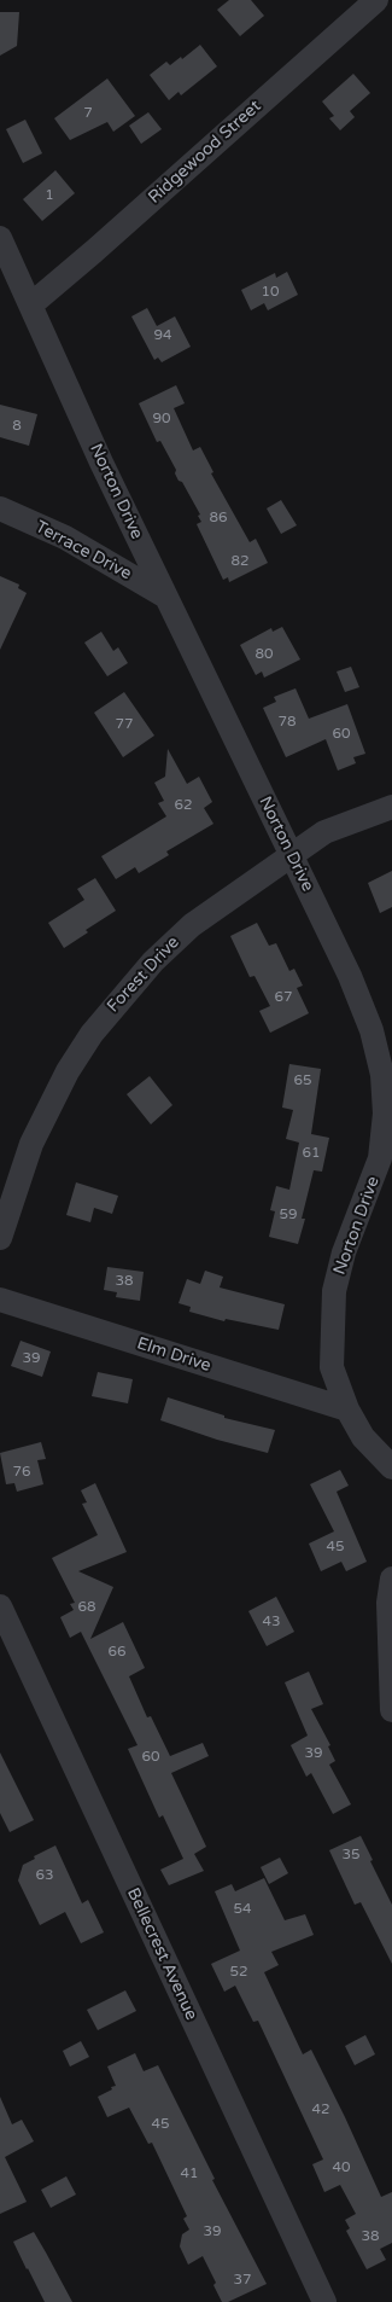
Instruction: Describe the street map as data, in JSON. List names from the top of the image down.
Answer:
{
  "streets": {
    "street": [
      "Ridgewood Street",
      "Norton Drive",
      "Terrace Drive",
      "Forest Drive",
      "Elm Drive",
      "Bellecrest Avenue"
    ]
  },
  "crossings": [
    ["Ridgewood Street", "Norton Drive"],
    ["Norton Drive", "Terrace Drive"],
    ["Norton Drive", "Forest Drive"],
    ["Norton Drive", "Elm Drive"]
  ],
  "house_numbers": [
    "7",
    "1",
    "10",
    "94",
    "90",
    "8",
    "86",
    "82",
    "80",
    "78",
    "77",
    "60",
    "62",
    "67",
    "65",
    "61",
    "59",
    "38",
    "39",
    "76",
    "45",
    "68",
    "43",
    "66",
    "39",
    "60",
    "35",
    "63",
    "54",
    "52",
    "42",
    "45",
    "40",
    "41",
    "39",
    "38",
    "37"
  ]
}
